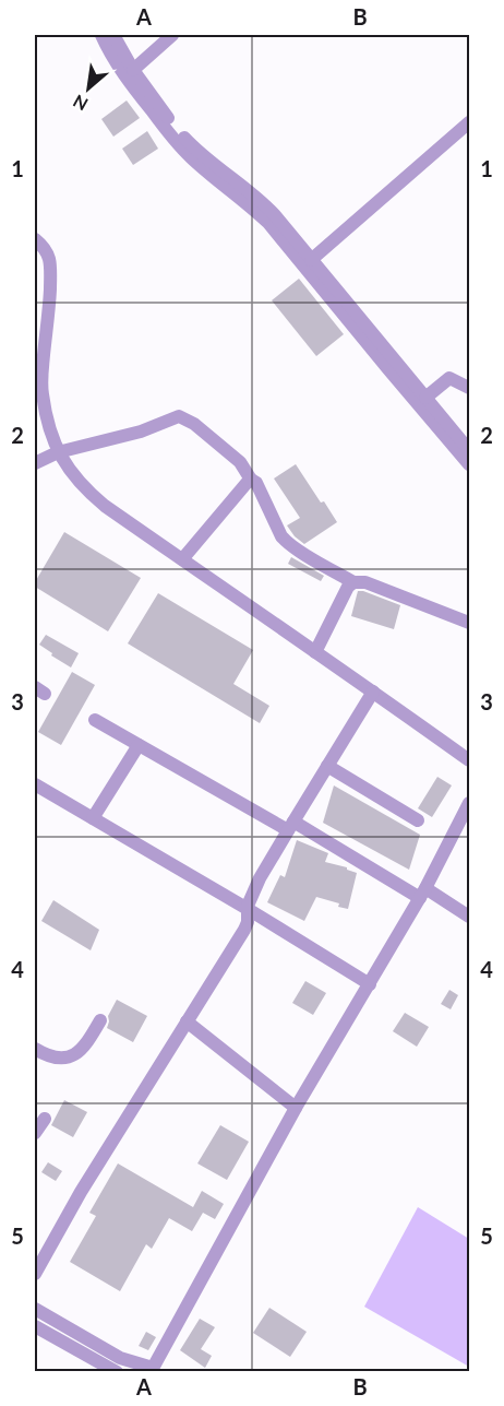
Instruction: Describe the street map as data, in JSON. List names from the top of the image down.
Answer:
{
  "north": "bottom left",
  "grid": {
    "columns": ["A", "B"],
    "rows": [
      "1",
      "2",
      "3",
      "4",
      "5"
    ]
  }
}
